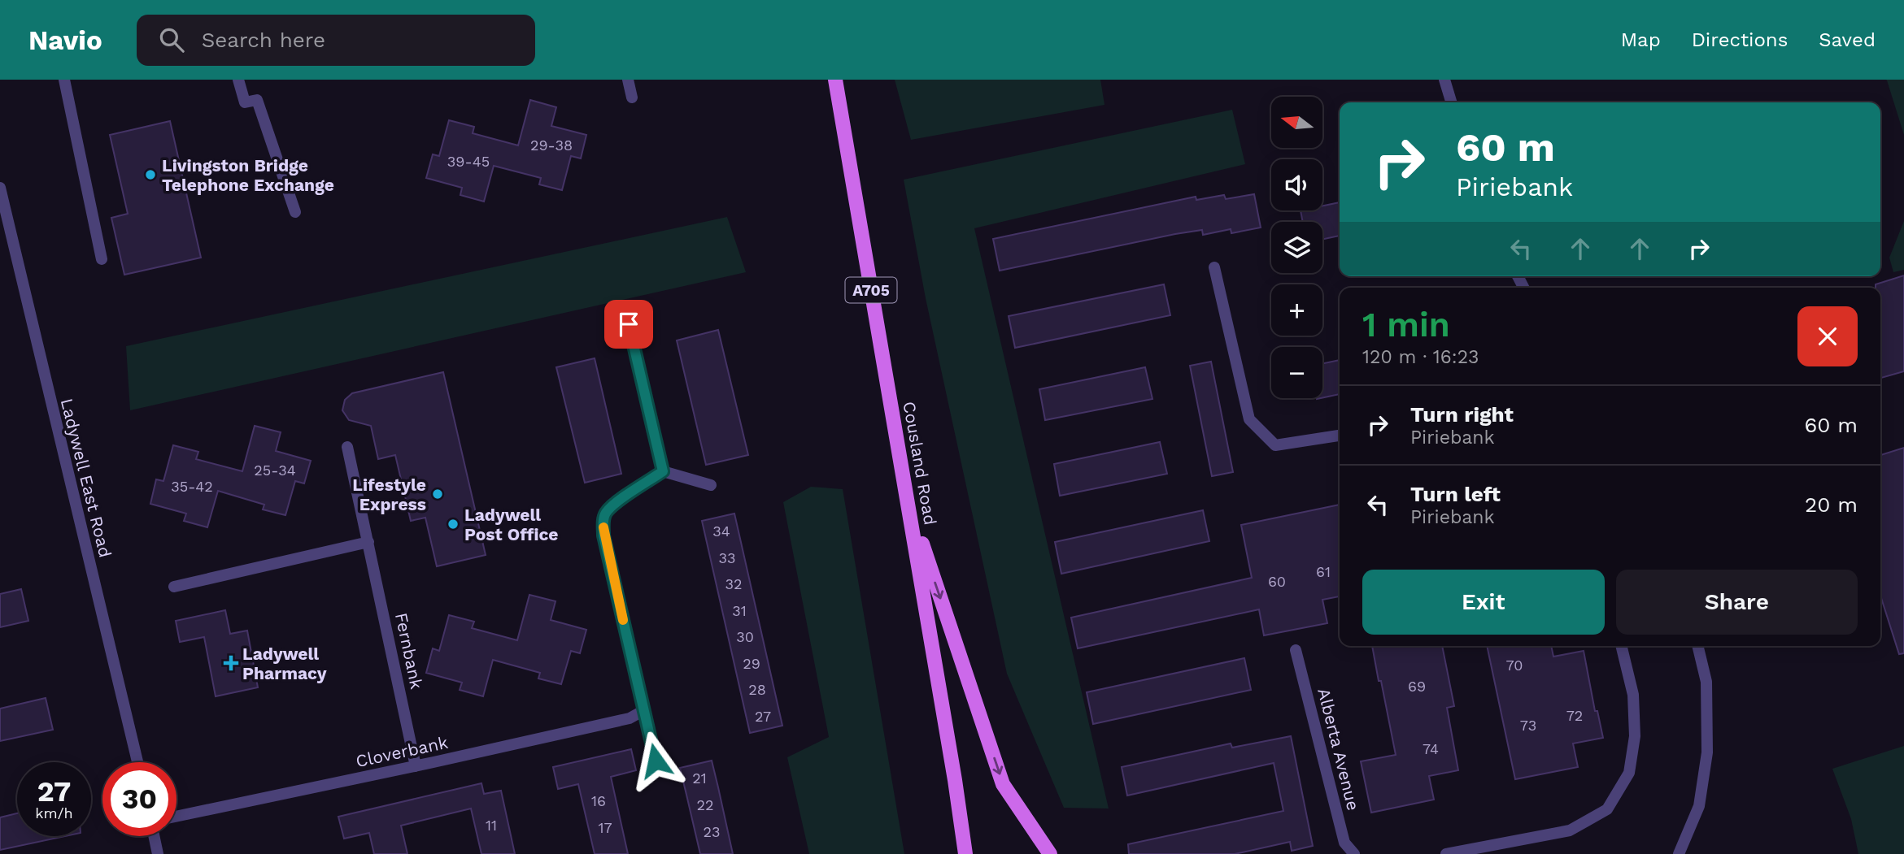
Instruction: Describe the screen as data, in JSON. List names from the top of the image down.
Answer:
{
  "streets": {
    "main road": ["A705", "Cousland Road"],
    "street": [
      "Ladywell East Road",
      "Fernbank",
      "Alberta Avenue",
      "Cloverbank"
    ]
  },
  "crossings": [
    ["Fernbank", "Cloverbank"]
  ],
  "places": {
    "other": ["Livingston Bridge Telephone Exchange", "Lifestyle Express", "Ladywell Post Office"],
    "health": ["Ladywell Pharmacy"]
  },
  "house_numbers": [
    "29-38",
    "39-45",
    "25-34",
    "35-42",
    "34",
    "33",
    "61",
    "60",
    "32",
    "31",
    "30",
    "29",
    "70",
    "69",
    "28",
    "72",
    "27",
    "73",
    "74",
    "21",
    "16",
    "22",
    "11",
    "17",
    "23"
  ],
  "north": "left",
  "page": {
    "header": "Navio",
    "search": "Search here",
    "nav": ["Map", "Directions", "Saved"],
    "map_buttons": ["+", "−"],
    "turn": ["60 m", "Piriebank"],
    "heading": ["1 min", "120 m · 16:23"],
    "list": [
      {
        "name": "Turn right",
        "note": "Piriebank",
        "value": "60 m"
      },
      {
        "name": "Turn left",
        "note": "Piriebank",
        "value": "20 m"
      }
    ],
    "buttons": ["Exit", "Share"],
    "speed": "27 km/h",
    "limit": "30"
  }
}
